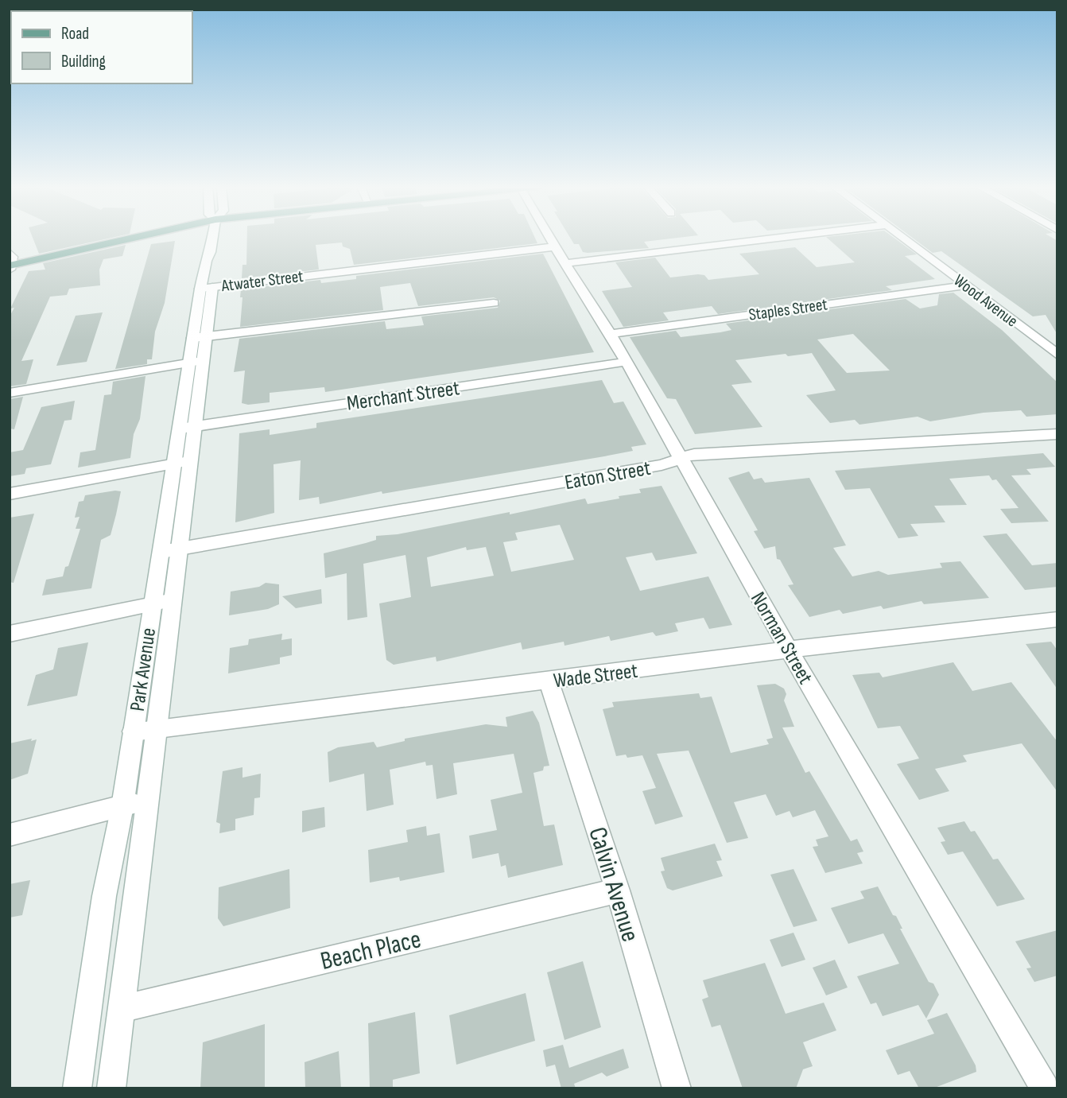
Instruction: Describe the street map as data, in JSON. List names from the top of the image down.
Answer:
{
  "streets": {
    "street": [
      "Atwater Street",
      "Wood Avenue",
      "Staples Street",
      "Merchant Street",
      "Eaton Street",
      "Norman Street",
      "Park Avenue",
      "Wade Street",
      "Calvin Avenue",
      "Beach Place"
    ]
  },
  "crossings": [
    ["Atwater Street", "Norman Street"],
    ["Atwater Street", "Park Avenue"],
    ["Wood Avenue", "Staples Street"],
    ["Staples Street", "Norman Street"],
    ["Merchant Street", "Norman Street"],
    ["Merchant Street", "Park Avenue"],
    ["Eaton Street", "Norman Street"],
    ["Eaton Street", "Park Avenue"],
    ["Norman Street", "Wade Street"],
    ["Park Avenue", "Wade Street"],
    ["Park Avenue", "Beach Place"],
    ["Wade Street", "Calvin Avenue"],
    ["Calvin Avenue", "Beach Place"]
  ],
  "legend": ["Road", "Building"]
}
